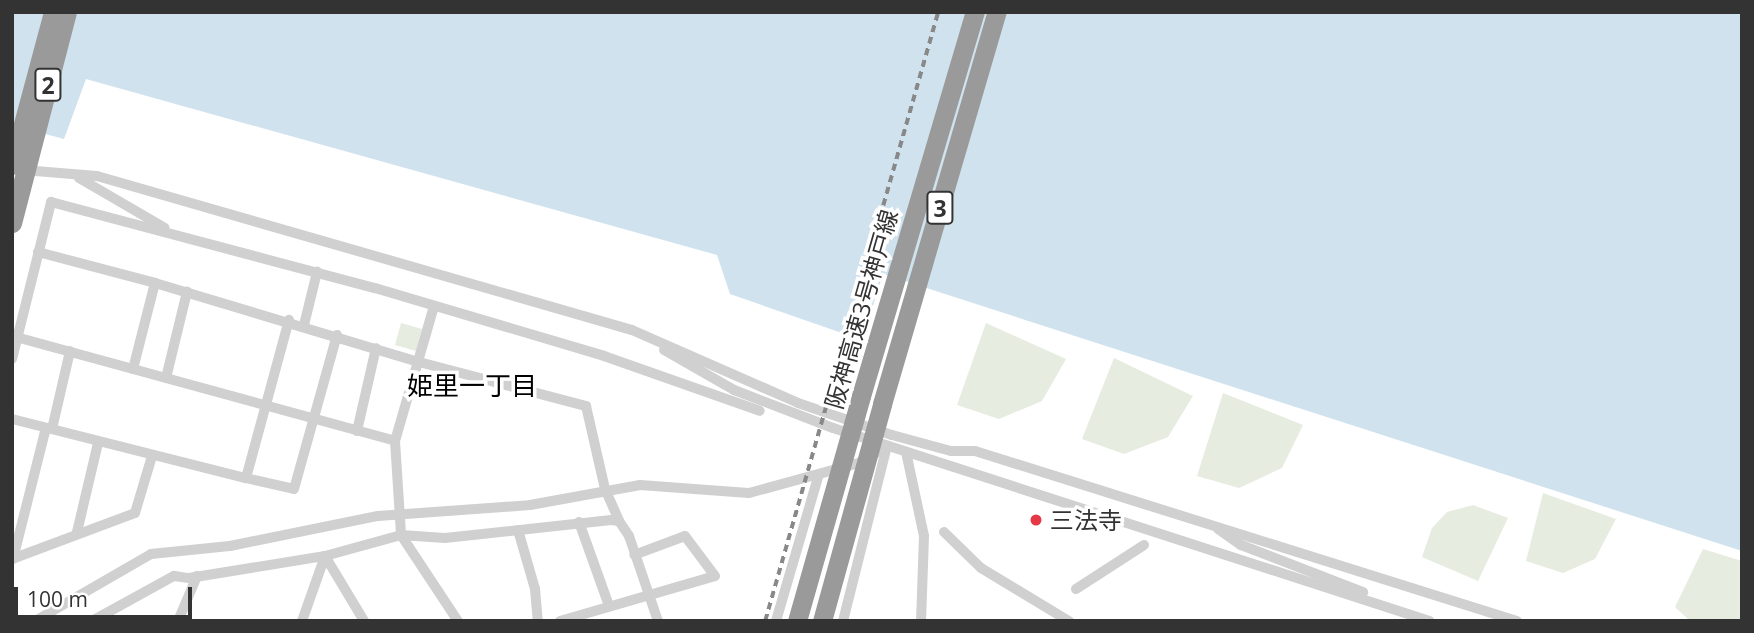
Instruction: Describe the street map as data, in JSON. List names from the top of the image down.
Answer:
{
  "streets": {
    "highway": ["2", "3", "阪神高速3号神戸線"]
  },
  "districts": ["姫里一丁目"],
  "places": ["三法寺"],
  "scale_bar": "100 m"
}
